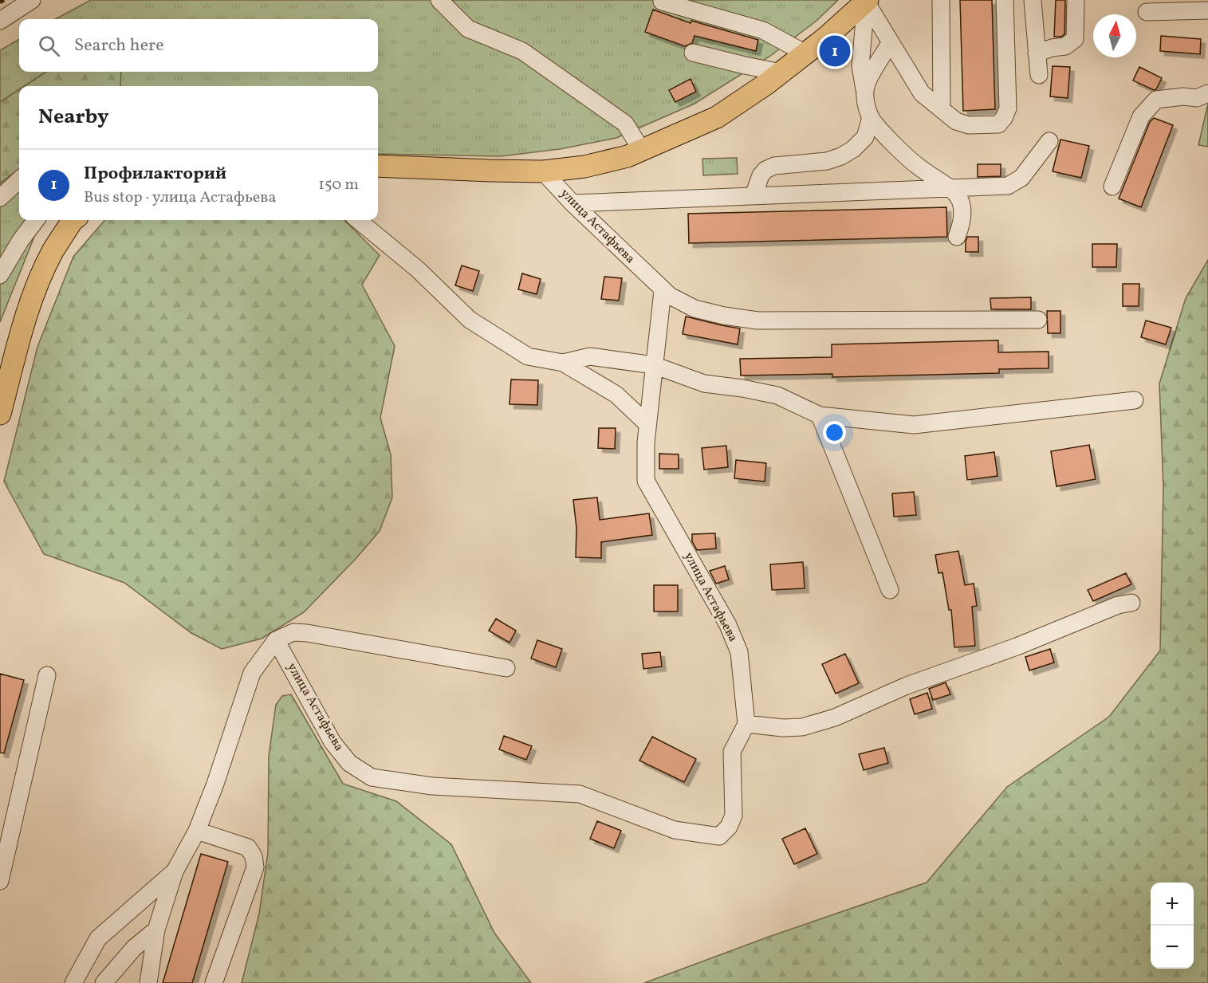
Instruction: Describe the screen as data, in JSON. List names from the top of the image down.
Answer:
{
  "streets": {
    "main road": ["улица Астафьева"]
  },
  "north": "top",
  "page": {
    "search": "Search here",
    "pins": "1",
    "heading": "Nearby",
    "list": [
      {
        "mark": "1",
        "name": "Профилакторий",
        "note": "Bus stop · улица Астафьева",
        "value": "150 m"
      }
    ],
    "map_buttons": ["+", "−"]
  }
}
